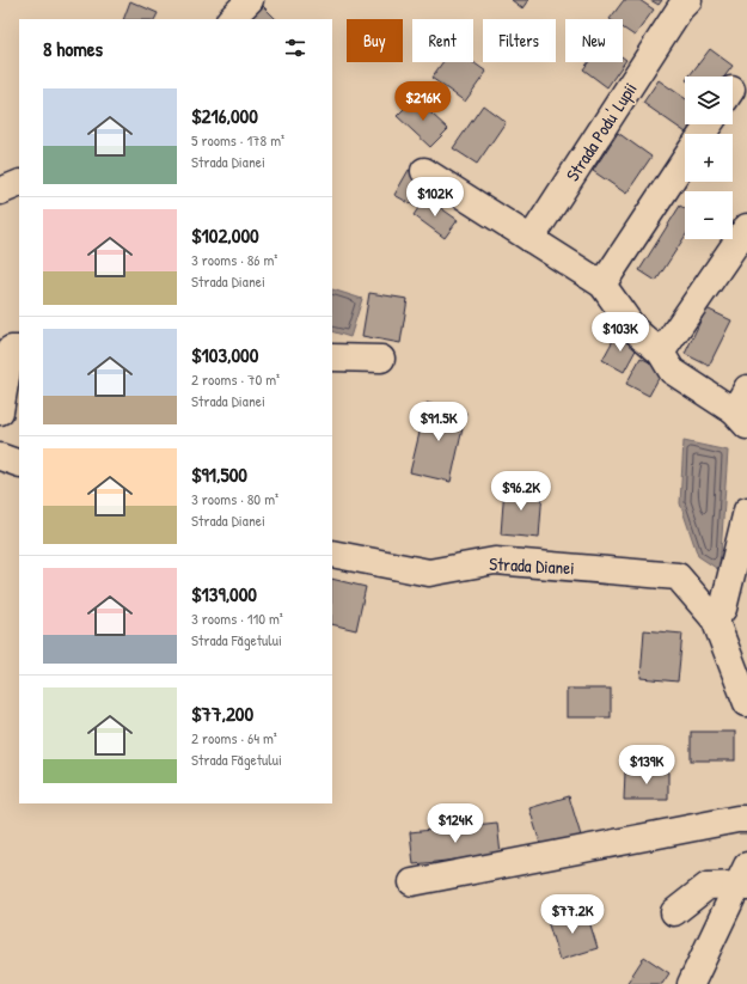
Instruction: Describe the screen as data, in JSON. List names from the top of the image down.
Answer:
{
  "streets": {
    "street": ["Strada Podu' Lupii", "Strada Dianei"]
  },
  "page": {
    "chip": [
      "Buy",
      "Rent",
      "Filters",
      "New"
    ],
    "heading": "8 homes",
    "map_buttons": ["+", "−"],
    "list": [
      {
        "name": "$216,000",
        "note": "5 rooms · 178 m² · Strada Dianei"
      },
      {
        "name": "$102,000",
        "note": "3 rooms · 86 m² · Strada Dianei"
      },
      {
        "name": "$103,000",
        "note": "2 rooms · 70 m² · Strada Dianei"
      },
      {
        "name": "$91,500",
        "note": "3 rooms · 80 m² · Strada Dianei"
      },
      {
        "name": "$139,000",
        "note": "3 rooms · 110 m² · Strada Făgetului"
      },
      {
        "name": "$77,200",
        "note": "2 rooms · 64 m² · Strada Făgetului"
      }
    ],
    "price": [
      "$216K",
      "$102K",
      "$103K",
      "$91.5K",
      "$96.2K",
      "$139K",
      "$124K",
      "$77.2K"
    ]
  }
}
